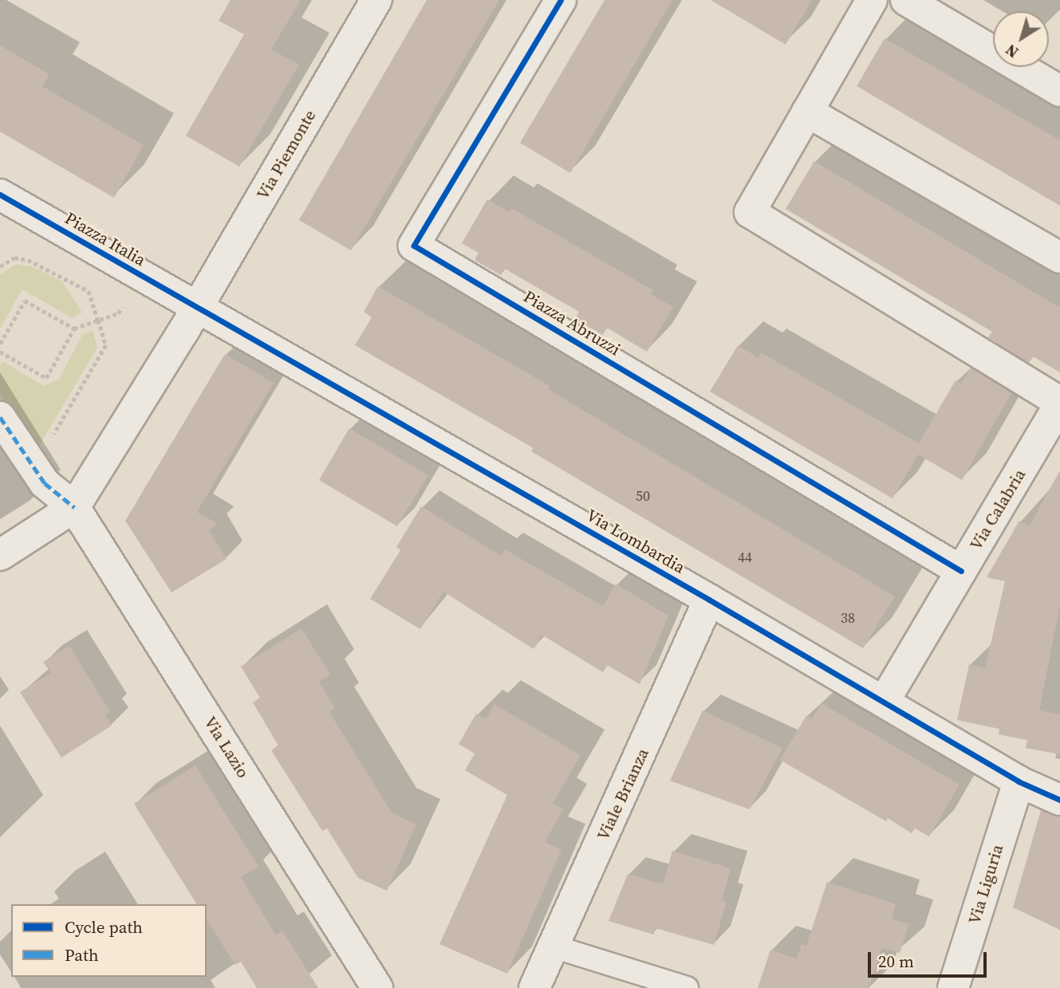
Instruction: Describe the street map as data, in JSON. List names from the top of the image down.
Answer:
{
  "streets": {
    "street": [
      "Via Piemonte",
      "Piazza Italia",
      "Piazza Abruzzi",
      "Via Calabria",
      "Via Lombardia",
      "Via Lazio",
      "Viale Brianza",
      "Via Liguria"
    ]
  },
  "crossings": [
    ["Via Piemonte", "Piazza Italia"],
    ["Via Piemonte", "Via Lombardia"],
    ["Piazza Italia", "Via Lombardia"],
    ["Piazza Abruzzi", "Via Calabria"],
    ["Via Calabria", "Via Lombardia"],
    ["Via Lombardia", "Viale Brianza"],
    ["Via Lombardia", "Via Liguria"]
  ],
  "house_numbers": ["50", "44", "38"],
  "legend": ["Cycle path", "Path"],
  "scale_bar": "20 m",
  "north": "bottom left"
}
